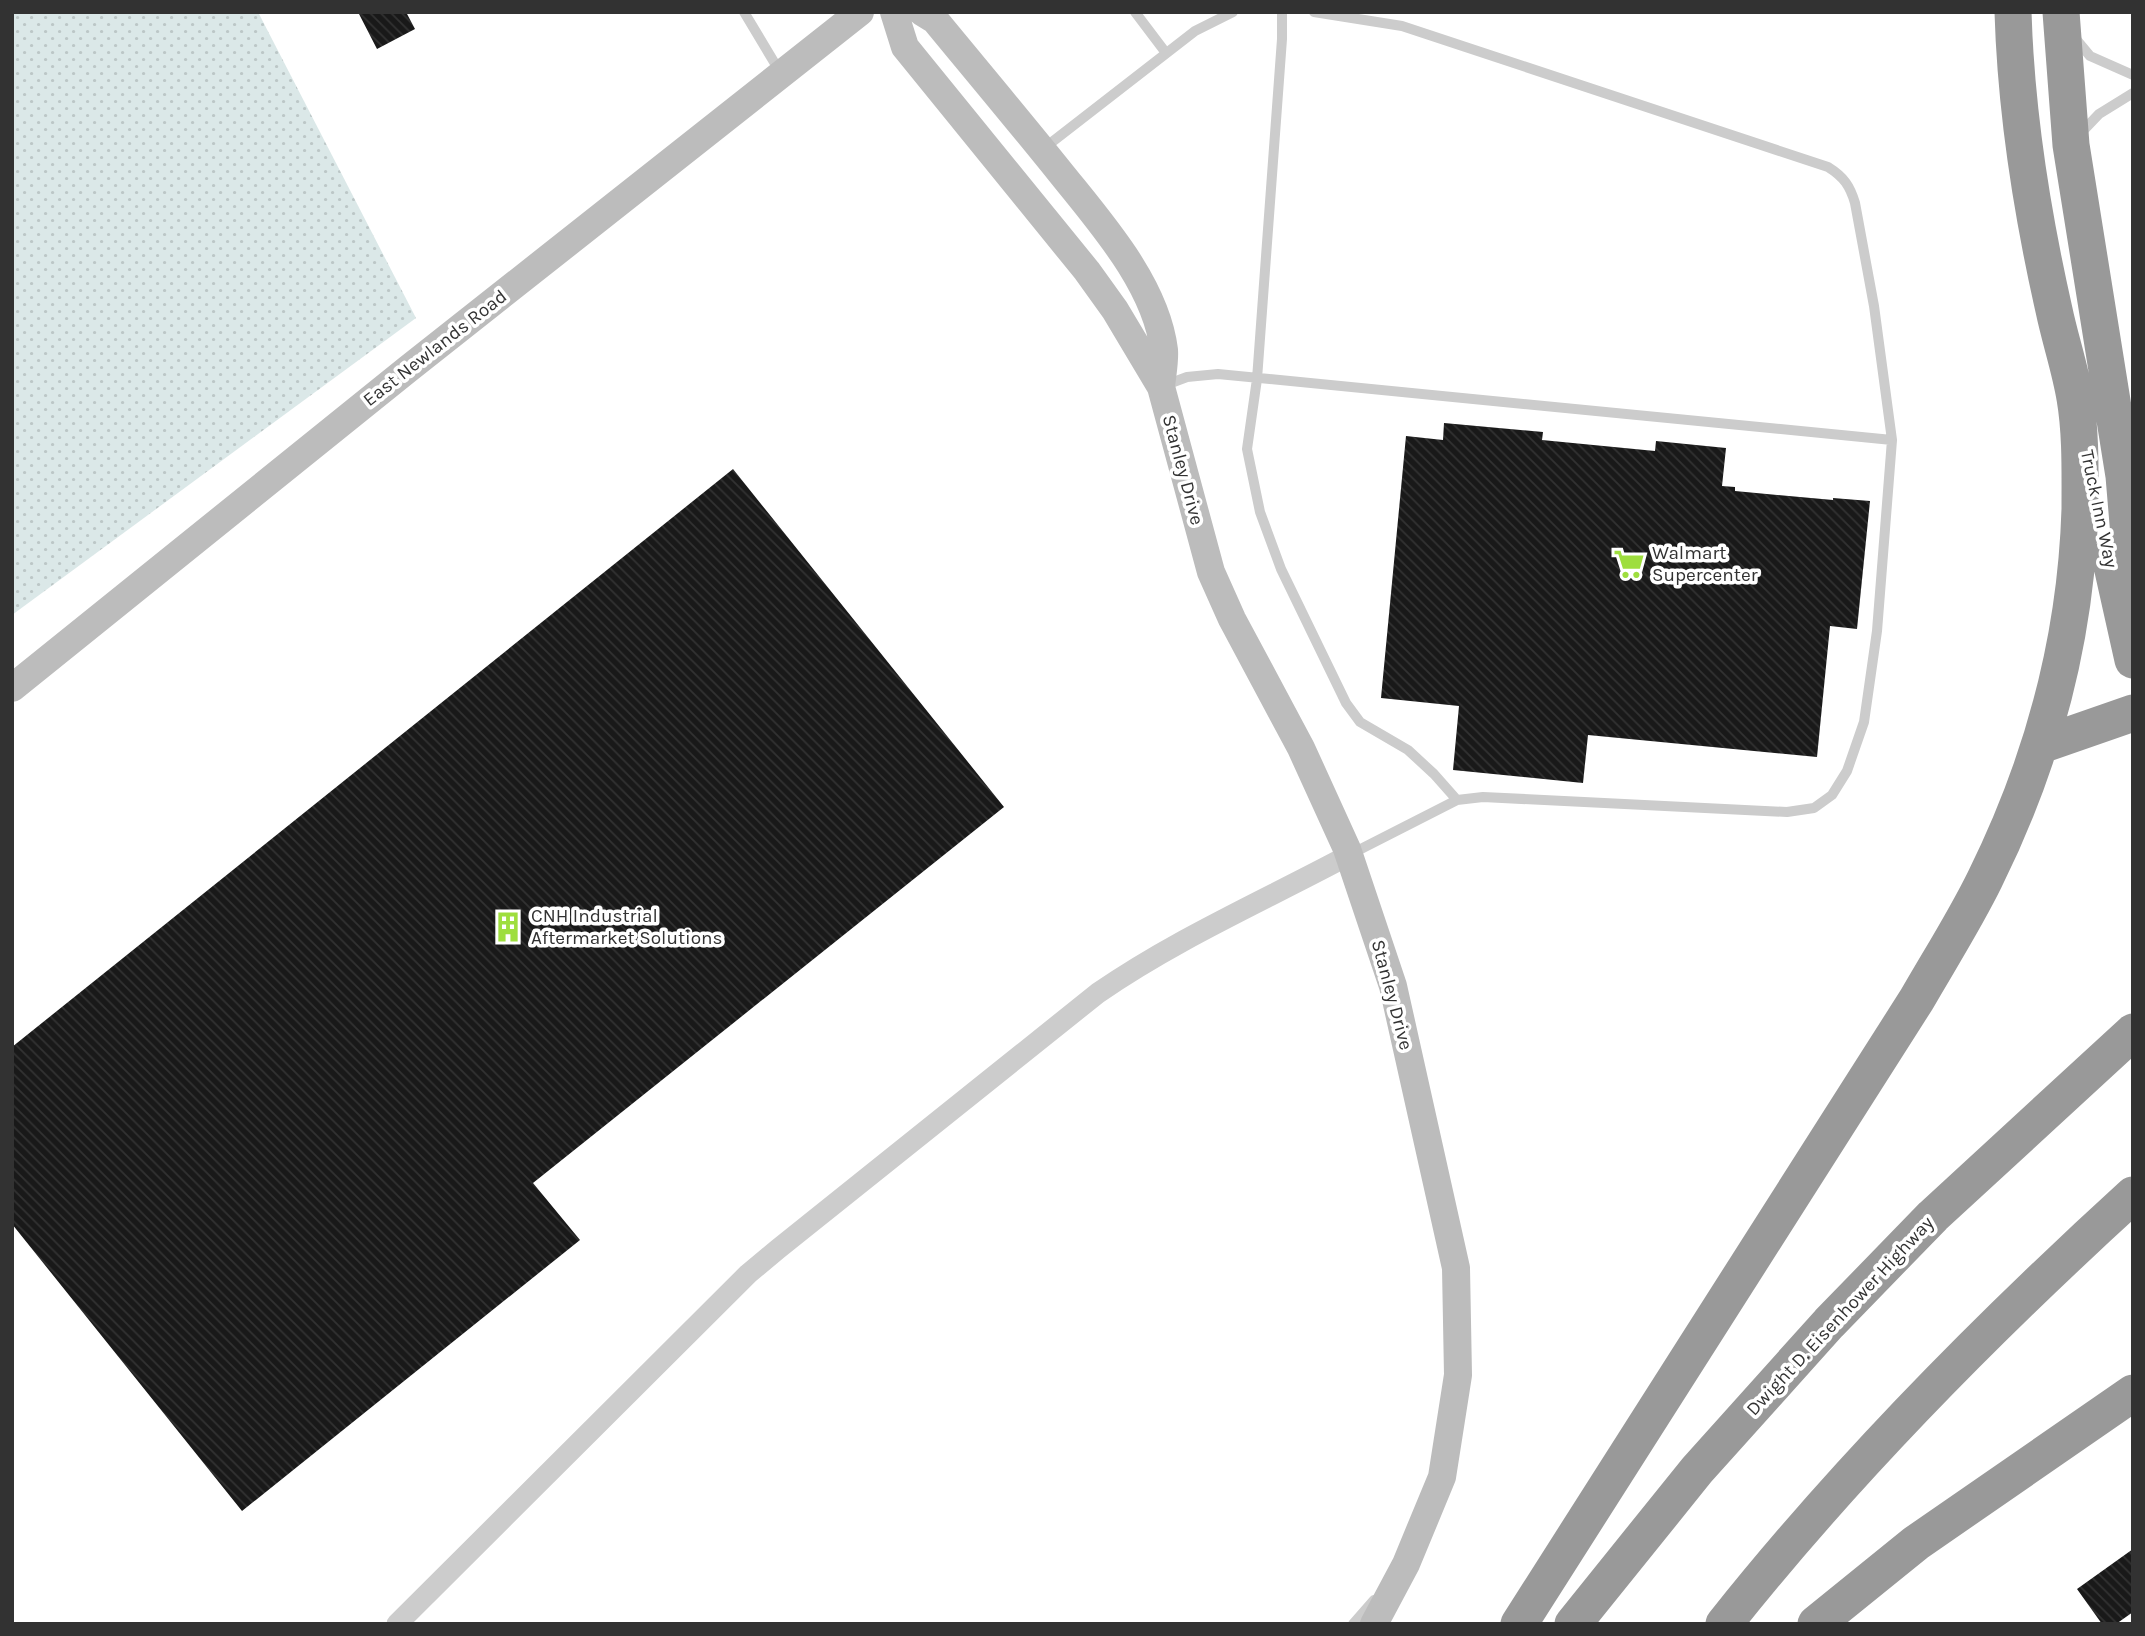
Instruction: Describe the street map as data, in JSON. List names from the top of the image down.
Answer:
{
  "streets": {
    "highway": ["Truck Inn Way", "Dwight D. Eisenhower Highway"],
    "street": ["East Newlands Road", "Stanley Drive"]
  },
  "places": {
    "supermarket": ["Walmart Supercenter"],
    "building": ["CNH Industrial Aftermarket Solutions"]
  }
}
